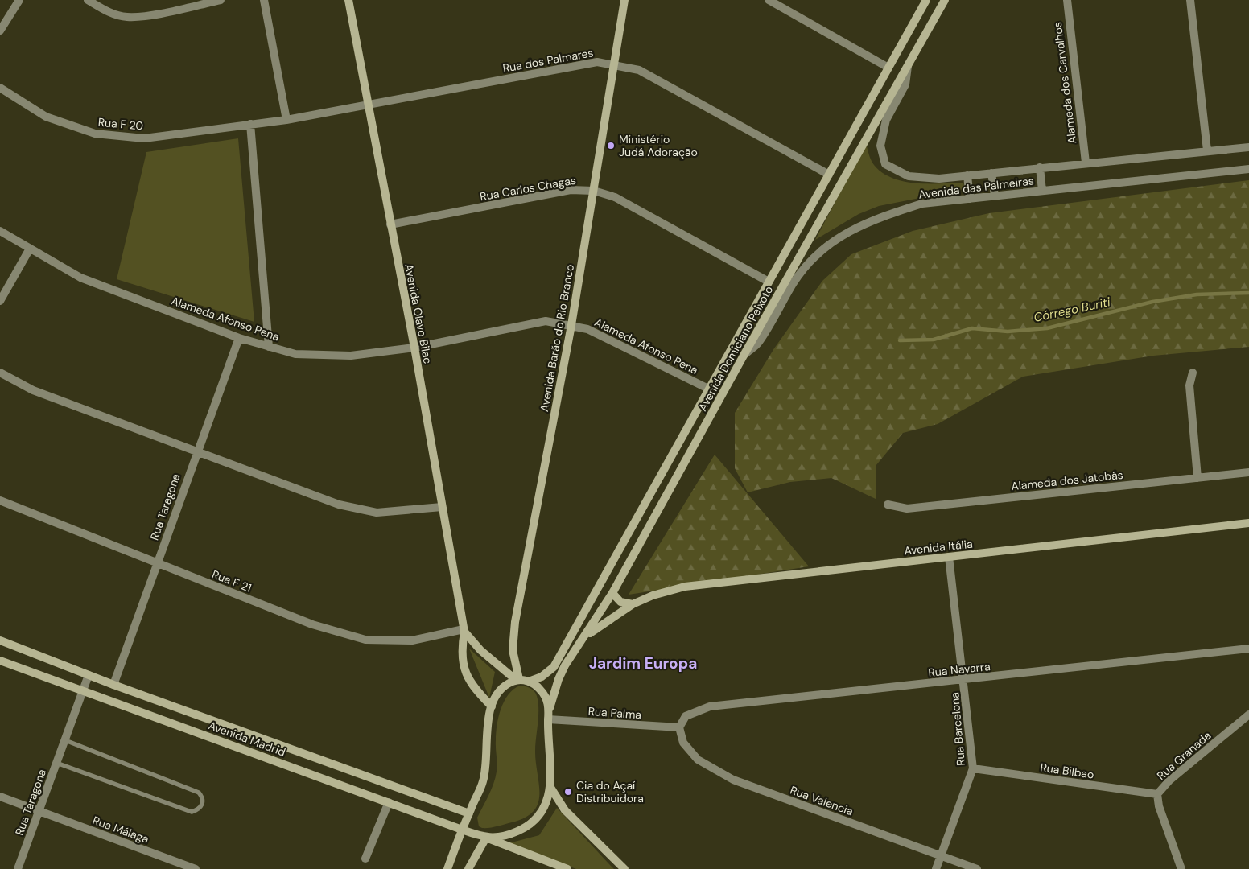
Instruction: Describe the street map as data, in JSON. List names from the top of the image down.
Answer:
{
  "streets": {
    "main road": [
      "Avenida Olavo Bilac",
      "Avenida Barão do Rio Branco",
      "Avenida Domiciano Peixoto",
      "Avenida Itália",
      "Avenida Madrid"
    ],
    "street": [
      "Rua dos Palmares",
      "Alameda dos Carvalhos",
      "Rua F 20",
      "Avenida das Palmeiras",
      "Rua Carlos Chagas",
      "Alameda Afonso Pena",
      "Alameda dos Jatobás",
      "Rua Taragona",
      "Rua F 21",
      "Rua Navarra",
      "Rua Palma",
      "Rua Barcelona",
      "Rua Granada",
      "Rua Bilbao",
      "Rua Valencia",
      "Rua Málaga"
    ]
  },
  "crossings": [
    ["Rua dos Palmares", "Rua F 20"],
    ["Rua dos Palmares", "Avenida Olavo Bilac"],
    ["Rua dos Palmares", "Avenida Barão do Rio Branco"],
    ["Rua dos Palmares", "Avenida Domiciano Peixoto"],
    ["Alameda dos Carvalhos", "Avenida das Palmeiras"],
    ["Rua F 20", "Avenida Olavo Bilac"],
    ["Avenida das Palmeiras", "Avenida Domiciano Peixoto"],
    ["Rua Carlos Chagas", "Avenida Olavo Bilac"],
    ["Rua Carlos Chagas", "Avenida Barão do Rio Branco"],
    ["Rua Carlos Chagas", "Avenida Domiciano Peixoto"],
    ["Avenida Olavo Bilac", "Alameda Afonso Pena"],
    ["Avenida Olavo Bilac", "Rua F 21"],
    ["Alameda Afonso Pena", "Avenida Barão do Rio Branco"],
    ["Alameda Afonso Pena", "Avenida Domiciano Peixoto"],
    ["Alameda Afonso Pena", "Rua Taragona"],
    ["Avenida Domiciano Peixoto", "Avenida Itália"],
    ["Avenida Domiciano Peixoto", "Rua Palma"],
    ["Rua Taragona", "Rua F 21"],
    ["Rua Taragona", "Avenida Madrid"],
    ["Rua Taragona", "Rua Málaga"],
    ["Avenida Itália", "Rua Barcelona"],
    ["Rua Navarra", "Rua Palma"],
    ["Rua Navarra", "Rua Barcelona"],
    ["Rua Navarra", "Rua Valencia"],
    ["Rua Palma", "Rua Valencia"],
    ["Rua Barcelona", "Rua Bilbao"],
    ["Rua Barcelona", "Rua Valencia"],
    ["Rua Granada", "Rua Bilbao"]
  ],
  "districts": ["Jardim Europa"],
  "water": ["Córrego Buriti"],
  "places": ["Ministério Judá Adoração", "Cia do Açaí Distribuidora"]
}
